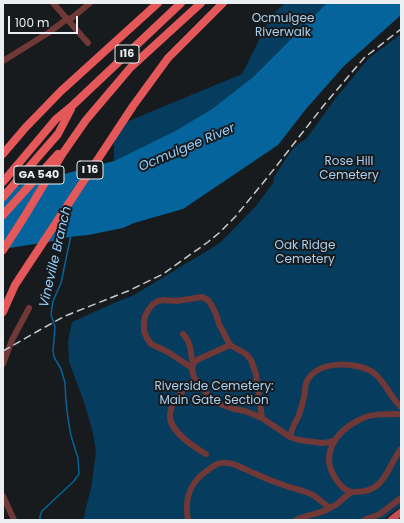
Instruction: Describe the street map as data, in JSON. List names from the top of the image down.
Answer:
{
  "streets": {
    "highway": ["I16", "I 16", "GA 540"]
  },
  "crossings": [
    ["I 16", "GA 540"]
  ],
  "water": ["Ocmulgee River", "Vineville Branch"],
  "parks": [
    "Ocmulgee Riverwalk",
    "Rose Hill Cemetery",
    "Oak Ridge Cemetery",
    "Riverside Cemetery: Main Gate Section"
  ],
  "scale_bar": "100 m"
}
